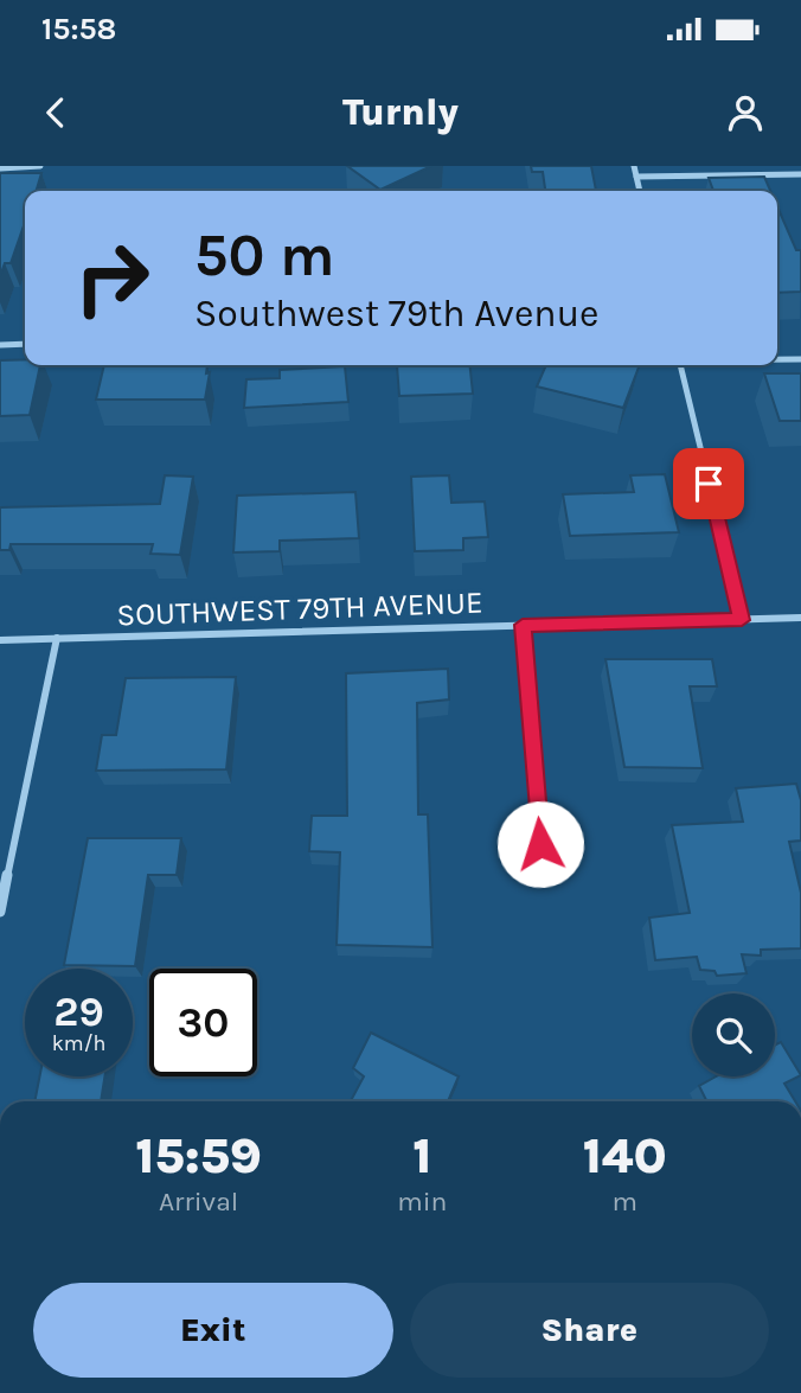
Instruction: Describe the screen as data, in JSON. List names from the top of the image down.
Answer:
{
  "streets": {
    "street": ["SOUTHWEST 79TH AVENUE"]
  },
  "page": {
    "status": "15:58",
    "header": "Turnly",
    "turn": ["50 m", "Southwest 79th Avenue"],
    "speed": "29 km/h",
    "limit": "30",
    "eta": [
      "15:59",
      "Arrival",
      "1",
      "min",
      "140",
      "m"
    ],
    "buttons": ["Exit", "Share"]
  }
}
